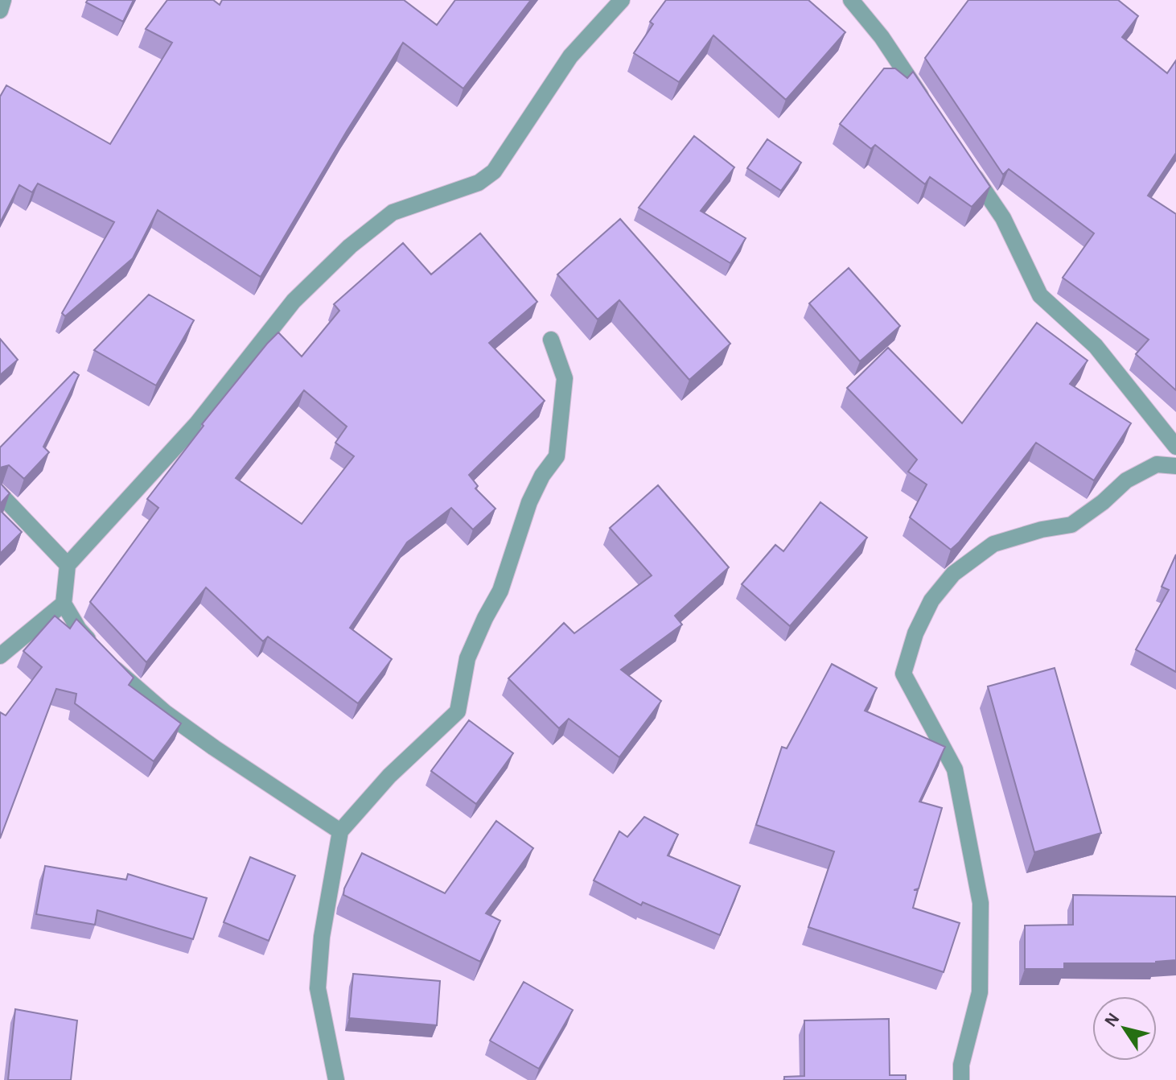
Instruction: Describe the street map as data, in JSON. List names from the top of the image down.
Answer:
{
  "north": "top left"
}
